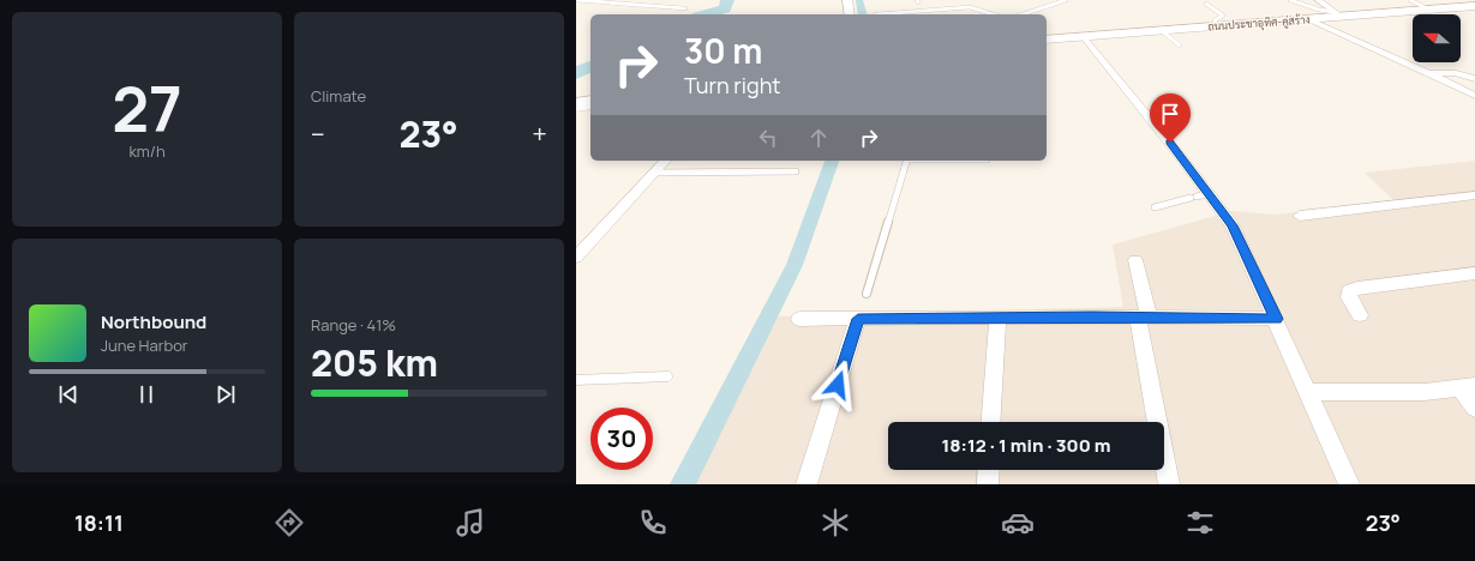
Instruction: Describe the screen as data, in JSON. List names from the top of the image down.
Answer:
{
  "streets": {
    "main road": ["ถนนประชาอุทิศ-คู่สร้าง"]
  },
  "north": "left",
  "page": {
    "tile": [
      ["27", "km/h"],
      "Climate",
      ["Range · 41%", "205 km"]
    ],
    "turn": ["30 m", "Turn right"],
    "heat": ["−", "23°", "+"],
    "song": ["Northbound", "June Harbor"],
    "limit": "30",
    "trip": "18:12 · 1 min · 300 m",
    "tabs": ["18:11", "23°"]
  }
}
